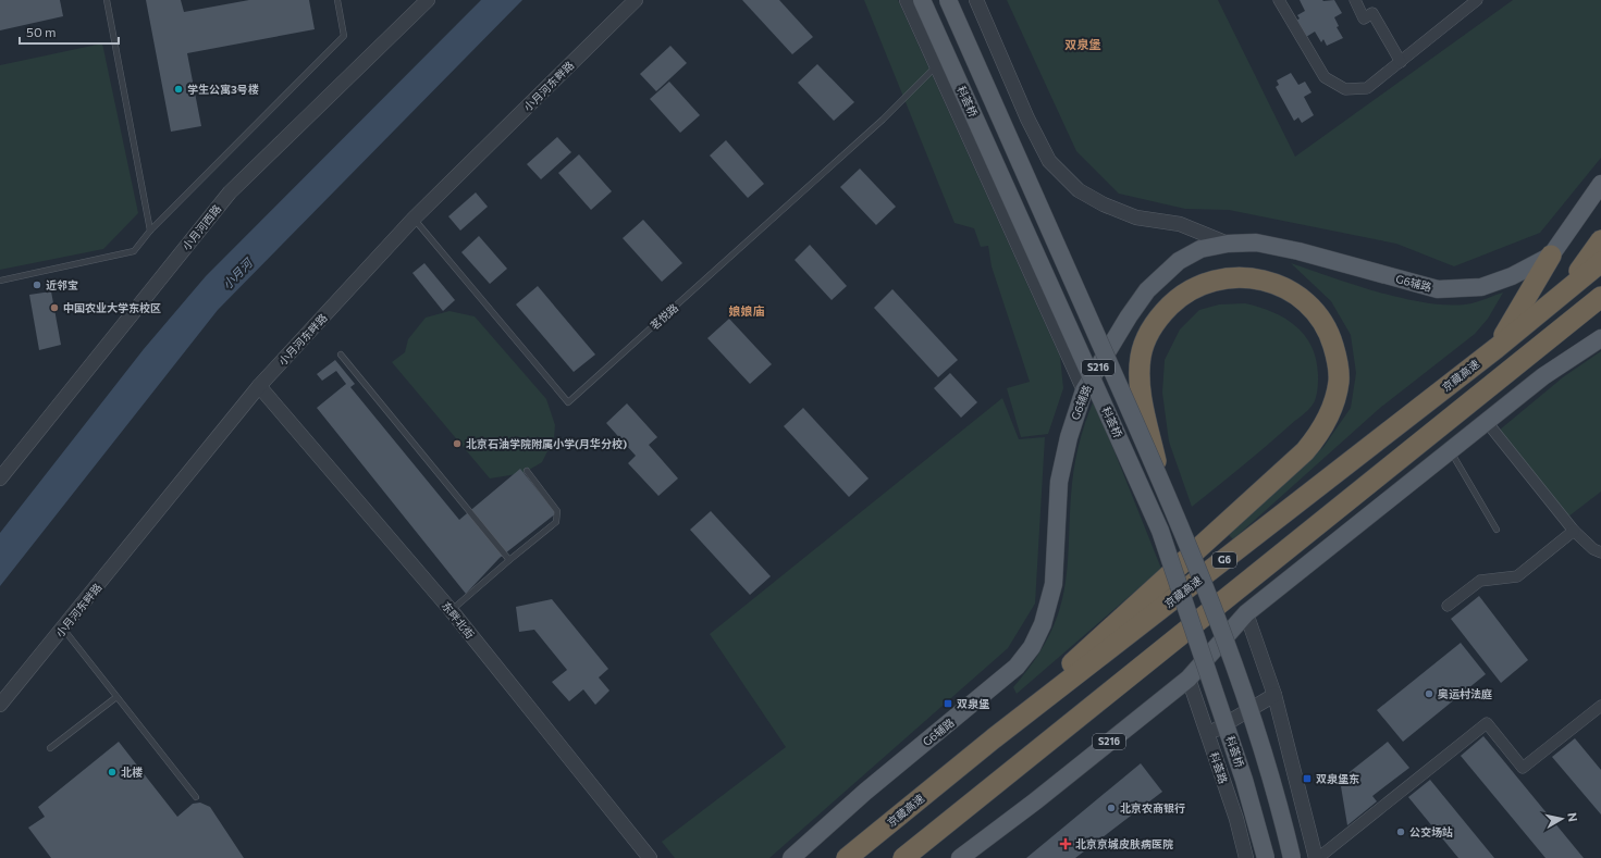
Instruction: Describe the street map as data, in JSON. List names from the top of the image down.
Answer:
{
  "streets": {
    "highway": ["京藏高速", "G6"],
    "main road": ["科荟桥", "G6辅路", "S216"],
    "street": [
      "小月河东畔路",
      "小月河西路",
      "东畔北街",
      "科荟路"
    ],
    "lane": ["茗悦路"]
  },
  "crossings": [
    ["小月河东畔路", "茗悦路"],
    ["小月河东畔路", "东畔北街"],
    ["S216", "科荟路"]
  ],
  "districts": ["双泉堡", "娘娘庙"],
  "water": ["小月河"],
  "places": {
    "other": [
      "学生公寓3号楼",
      "近邻宝",
      "中国农业大学东校区",
      "北京石油学院附属小学(月华分校)",
      "奥运村法庭",
      "北楼",
      "北京农商银行",
      "公交场站"
    ],
    "transit": ["双泉堡", "双泉堡东"],
    "health": ["北京京城皮肤病医院"]
  },
  "scale_bar": "50 m",
  "north": "right"
}
